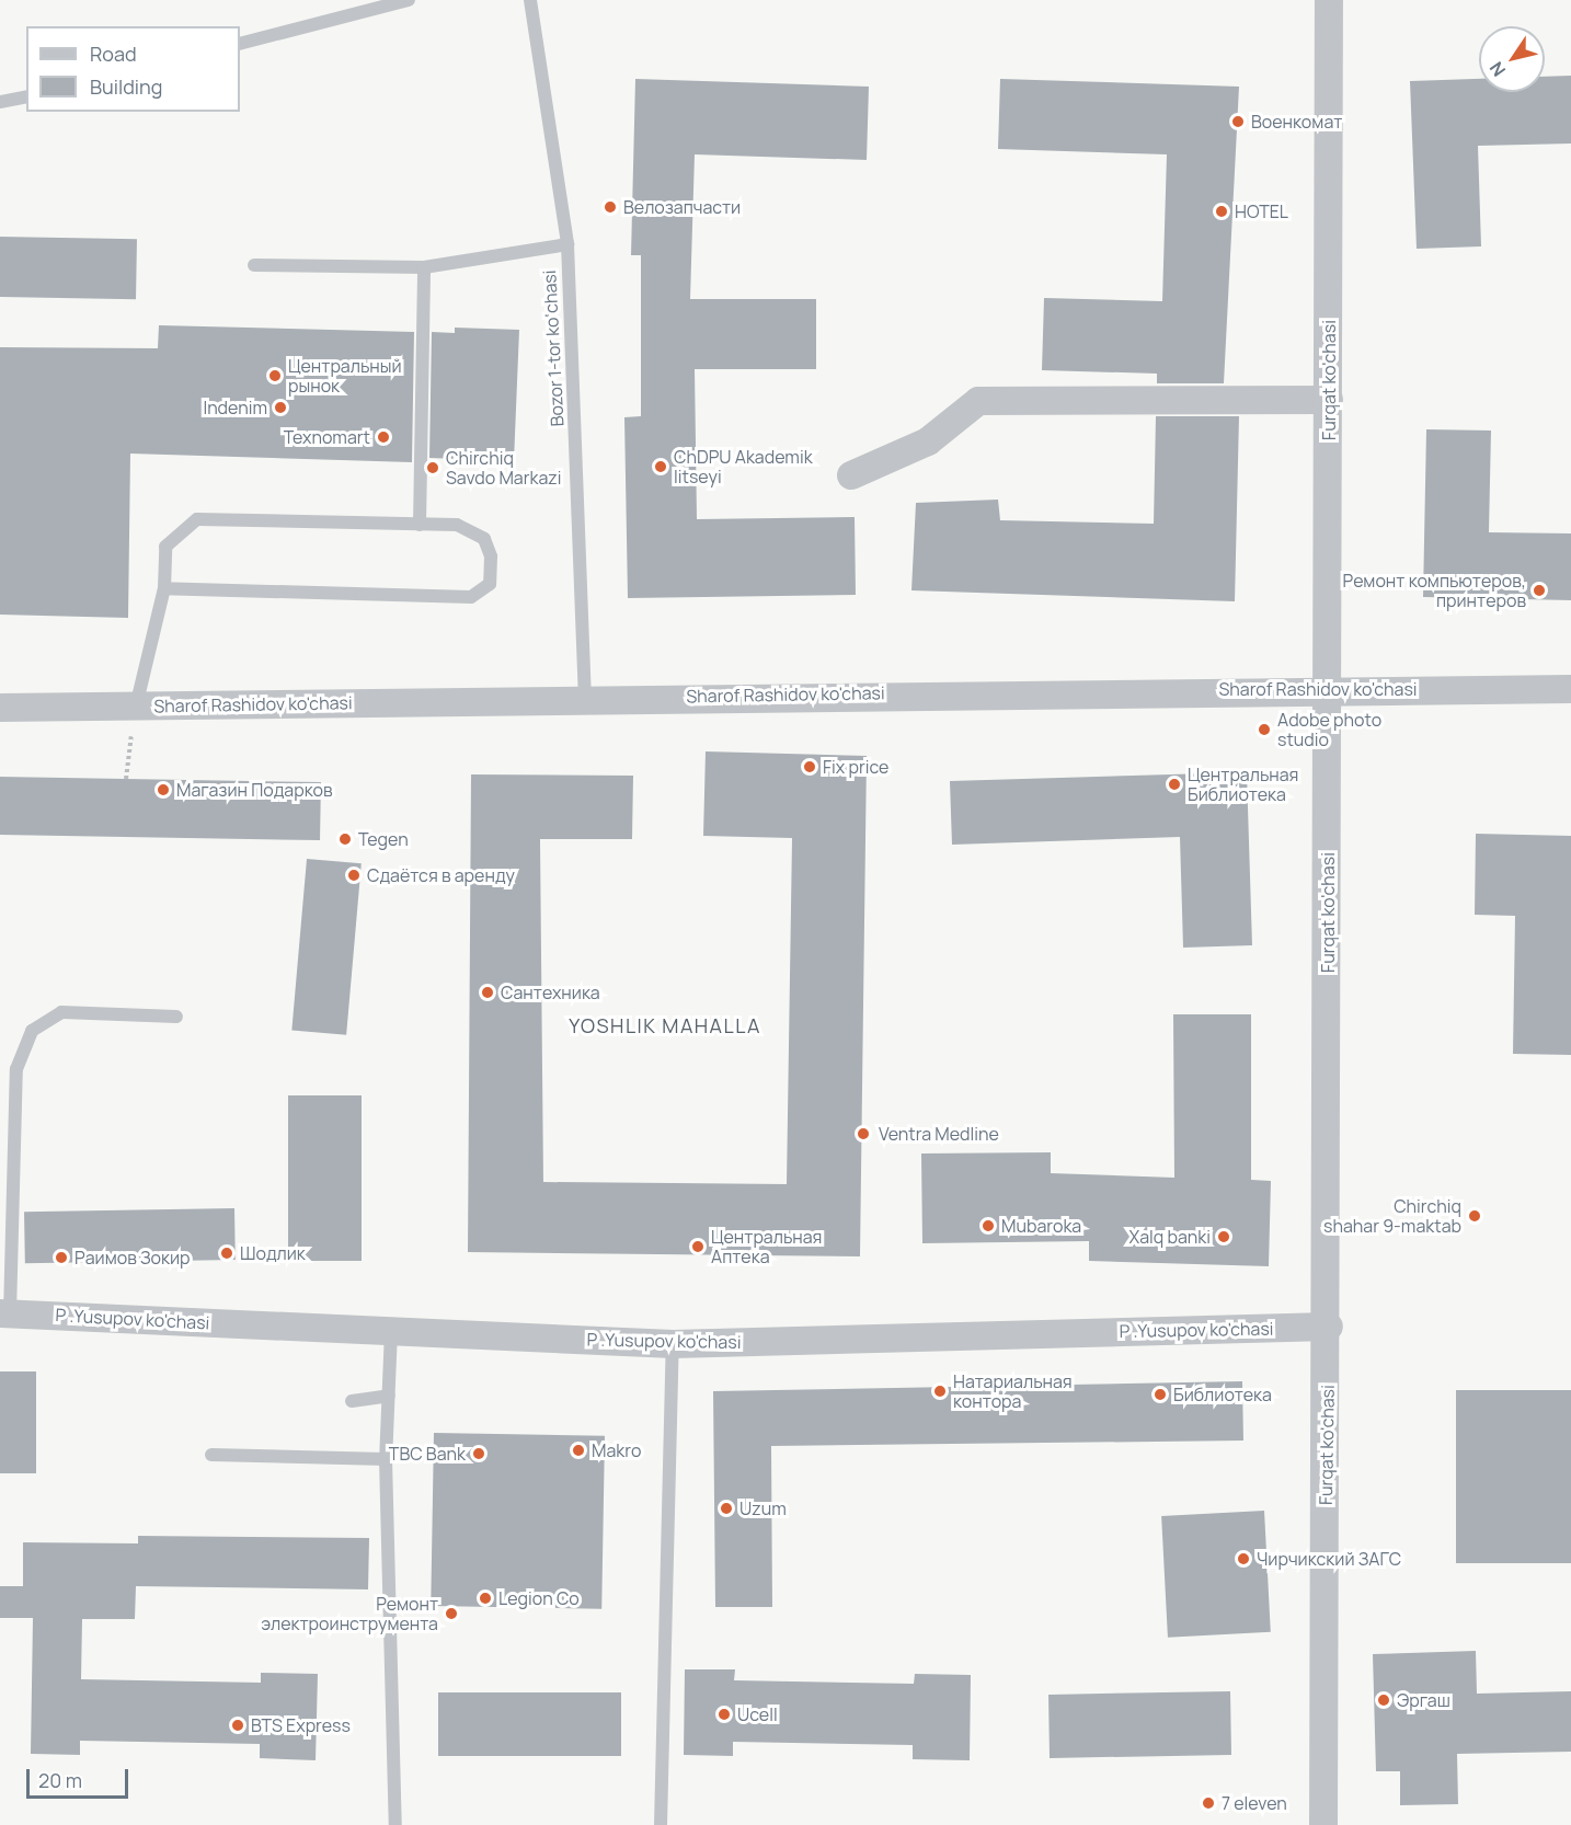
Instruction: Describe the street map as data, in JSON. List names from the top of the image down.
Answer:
{
  "streets": {
    "street": ["Furqat ko'chasi", "Sharof Rashidov ko'chasi", "P .Yusupov ko'chasi"],
    "lane": ["Bozor 1-tor ko‘chasi"]
  },
  "crossings": [
    ["Bozor 1-tor ko‘chasi", "Sharof Rashidov ko'chasi"],
    ["Furqat ko'chasi", "Sharof Rashidov ko'chasi"],
    ["Furqat ko'chasi", "P .Yusupov ko'chasi"]
  ],
  "districts": ["YOSHLIK MAHALLA"],
  "places": [
    "Военкомат",
    "Велозапчасти",
    "HOTEL",
    "Центральный рынок",
    "Indenim",
    "Texnomart",
    "ChDPU Akademik litseyi",
    "Chirchiq Savdo Markazi",
    "Ремонт компьютеров, принтеров",
    "Adobe photo studio",
    "Fix price",
    "Центральная Библиотека",
    "Магазин Подарков",
    "Tegen",
    "Сдаётся в аренду",
    "Сантехника",
    "Ventra Medline",
    "Chirchiq shahar 9-maktab",
    "Mubaroka",
    "Xalq banki",
    "Центральная Аптека",
    "Шодлик",
    "Раимов Зокир",
    "Натариальная контора",
    "Библиотека",
    "Makro",
    "TBC Bank",
    "Uzum",
    "Чирчикский ЗАГС",
    "Legion Co",
    "Ремонт электроинструмента",
    "Эргаш",
    "Ucell",
    "BTS Express",
    "7 eleven"
  ],
  "legend": ["Road", "Building"],
  "scale_bar": "20 m",
  "north": "bottom left"
}
